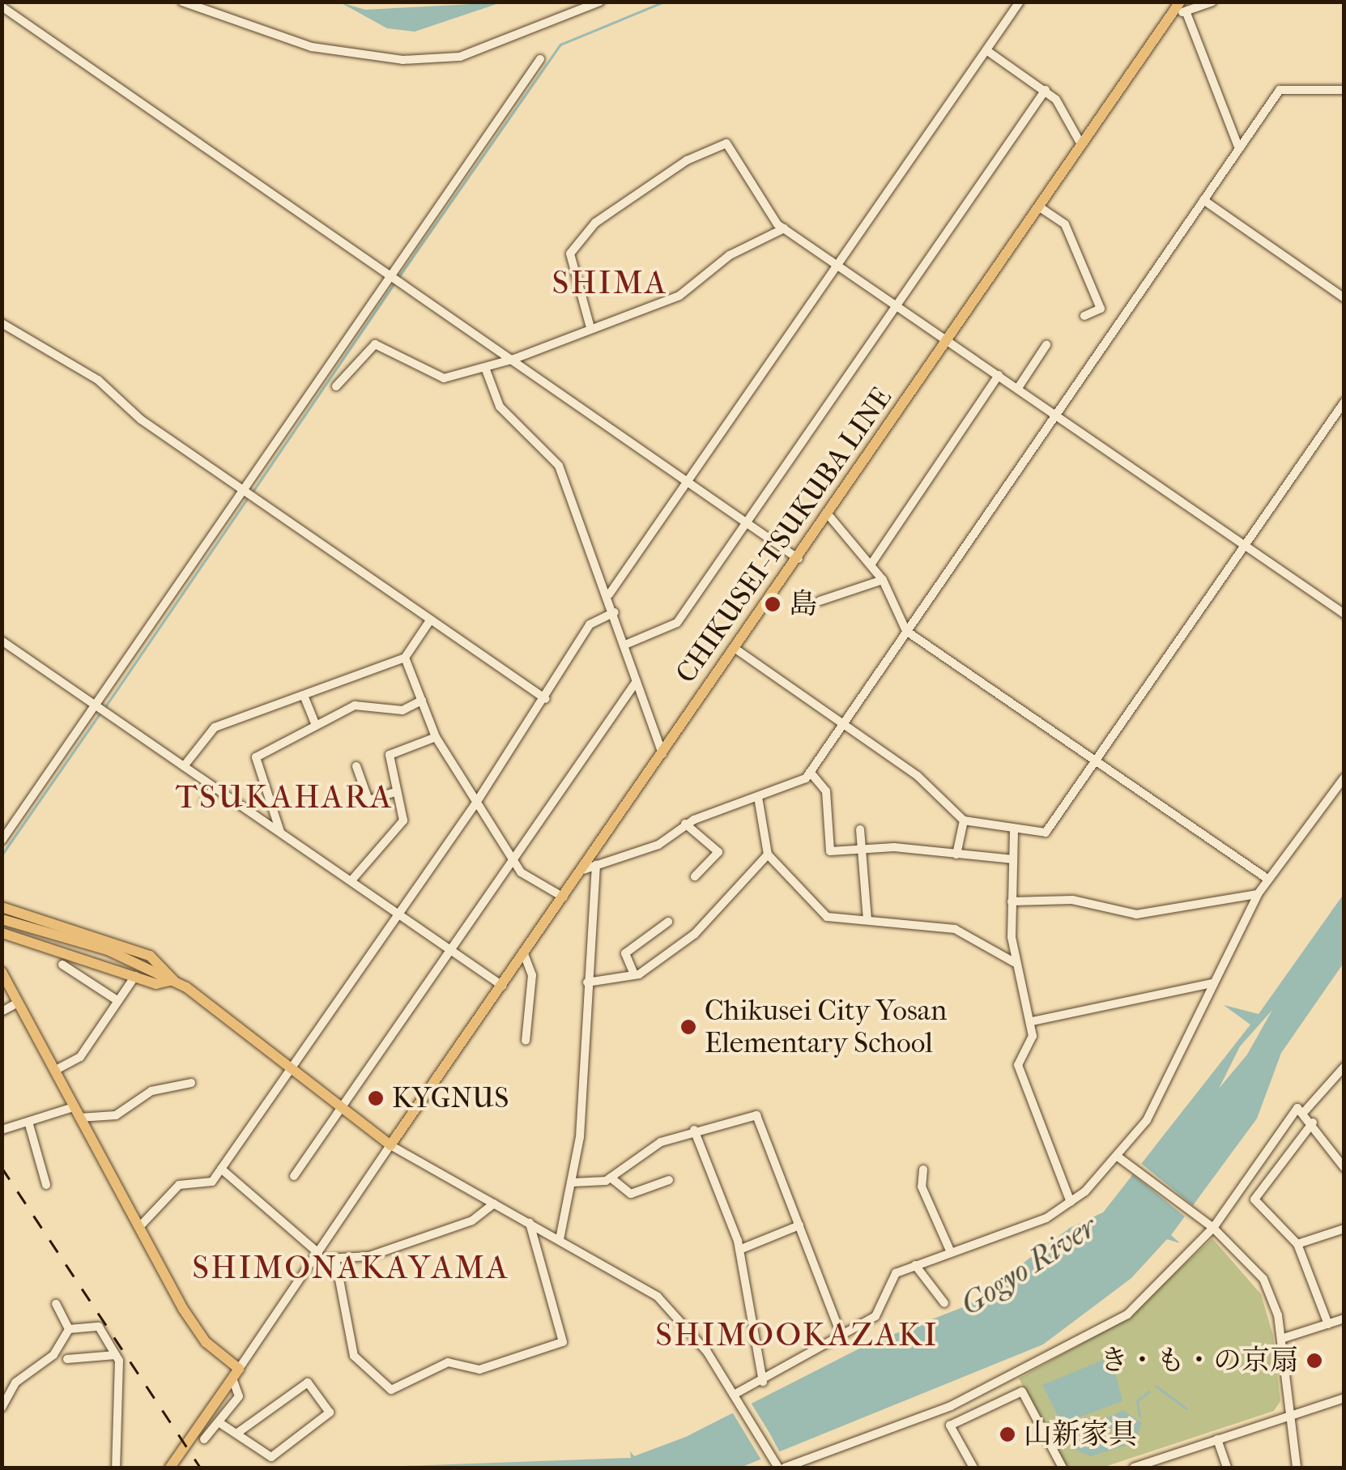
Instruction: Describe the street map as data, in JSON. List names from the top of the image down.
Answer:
{
  "streets": {
    "main road": ["CHIKUSEI-TSUKUBA LINE"]
  },
  "districts": [
    "SHIMA",
    "TSUKAHARA",
    "SHIMONAKAYAMA",
    "SHIMOOKAZAKI"
  ],
  "water": ["Gogyo River"],
  "places": [
    "島",
    "Chikusei City Yosan Elementary School",
    "KYGNUS",
    "き・も・の京扇",
    "山新家具"
  ]
}
